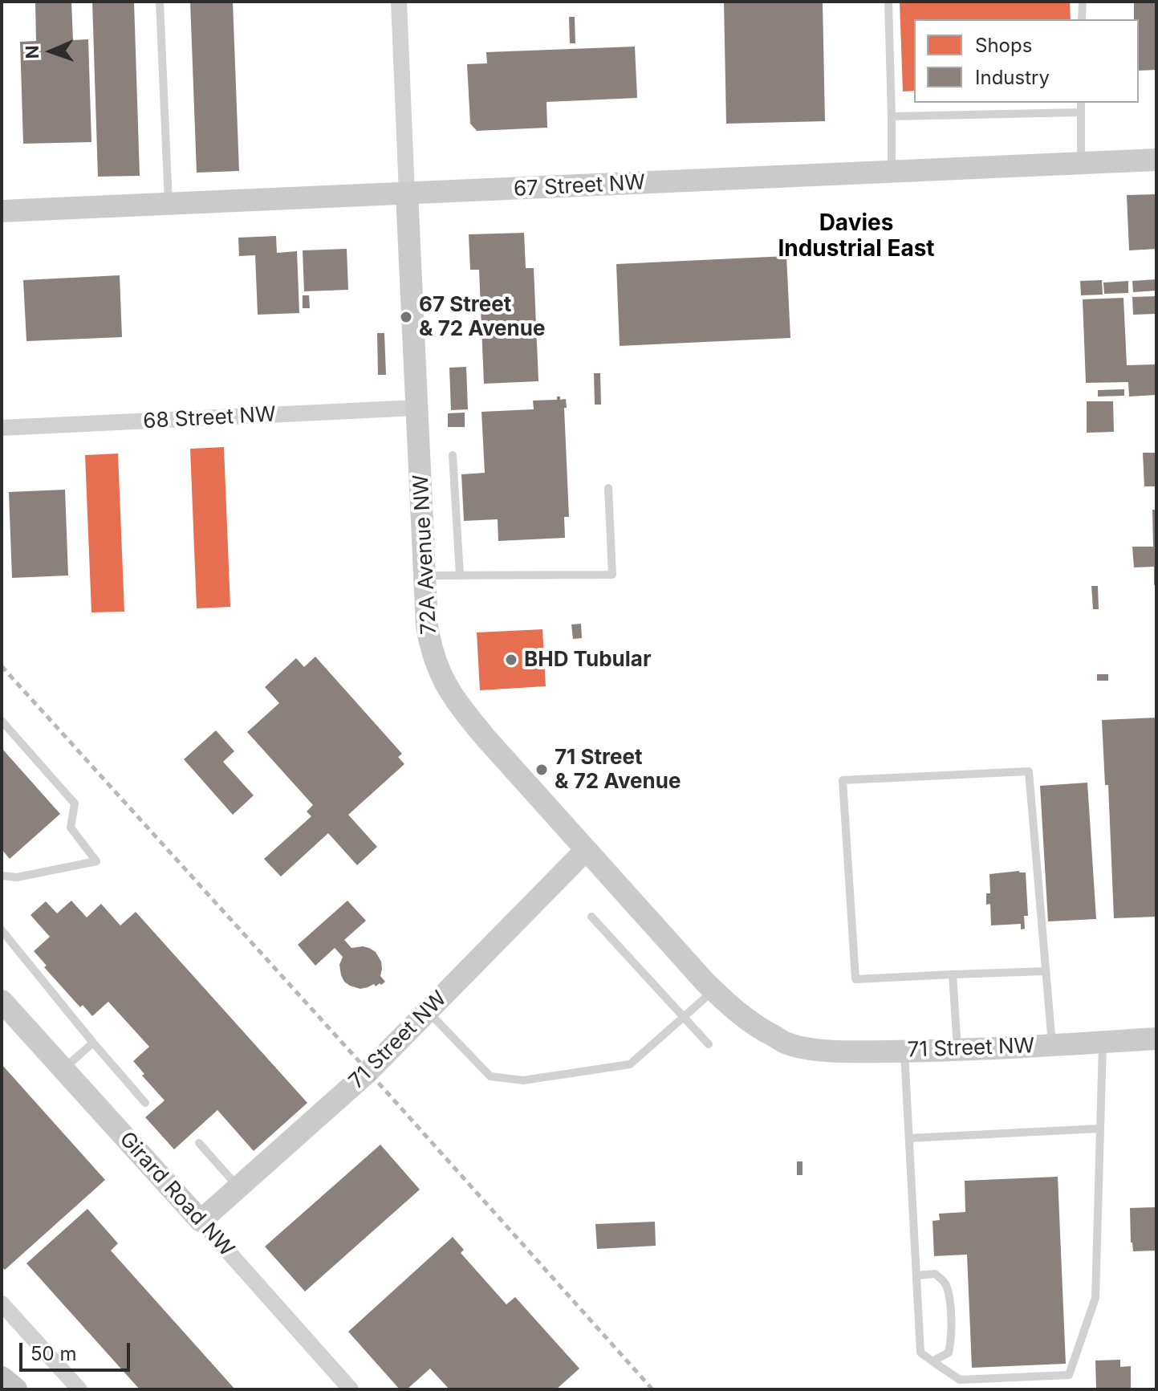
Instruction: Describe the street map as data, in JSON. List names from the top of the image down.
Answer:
{
  "streets": {
    "street": [
      "67 Street NW",
      "68 Street NW",
      "72A Avenue NW",
      "71 Street NW",
      "Girard Road NW"
    ]
  },
  "crossings": [
    ["67 Street NW", "72A Avenue NW"],
    ["68 Street NW", "72A Avenue NW"],
    ["72A Avenue NW", "71 Street NW"],
    ["71 Street NW", "Girard Road NW"]
  ],
  "districts": ["Davies Industrial East"],
  "places": ["67 Street & 72 Avenue", "BHD Tubular", "71 Street & 72 Avenue"],
  "legend": ["Shops", "Industry"],
  "scale_bar": "50 m",
  "north": "left"
}
